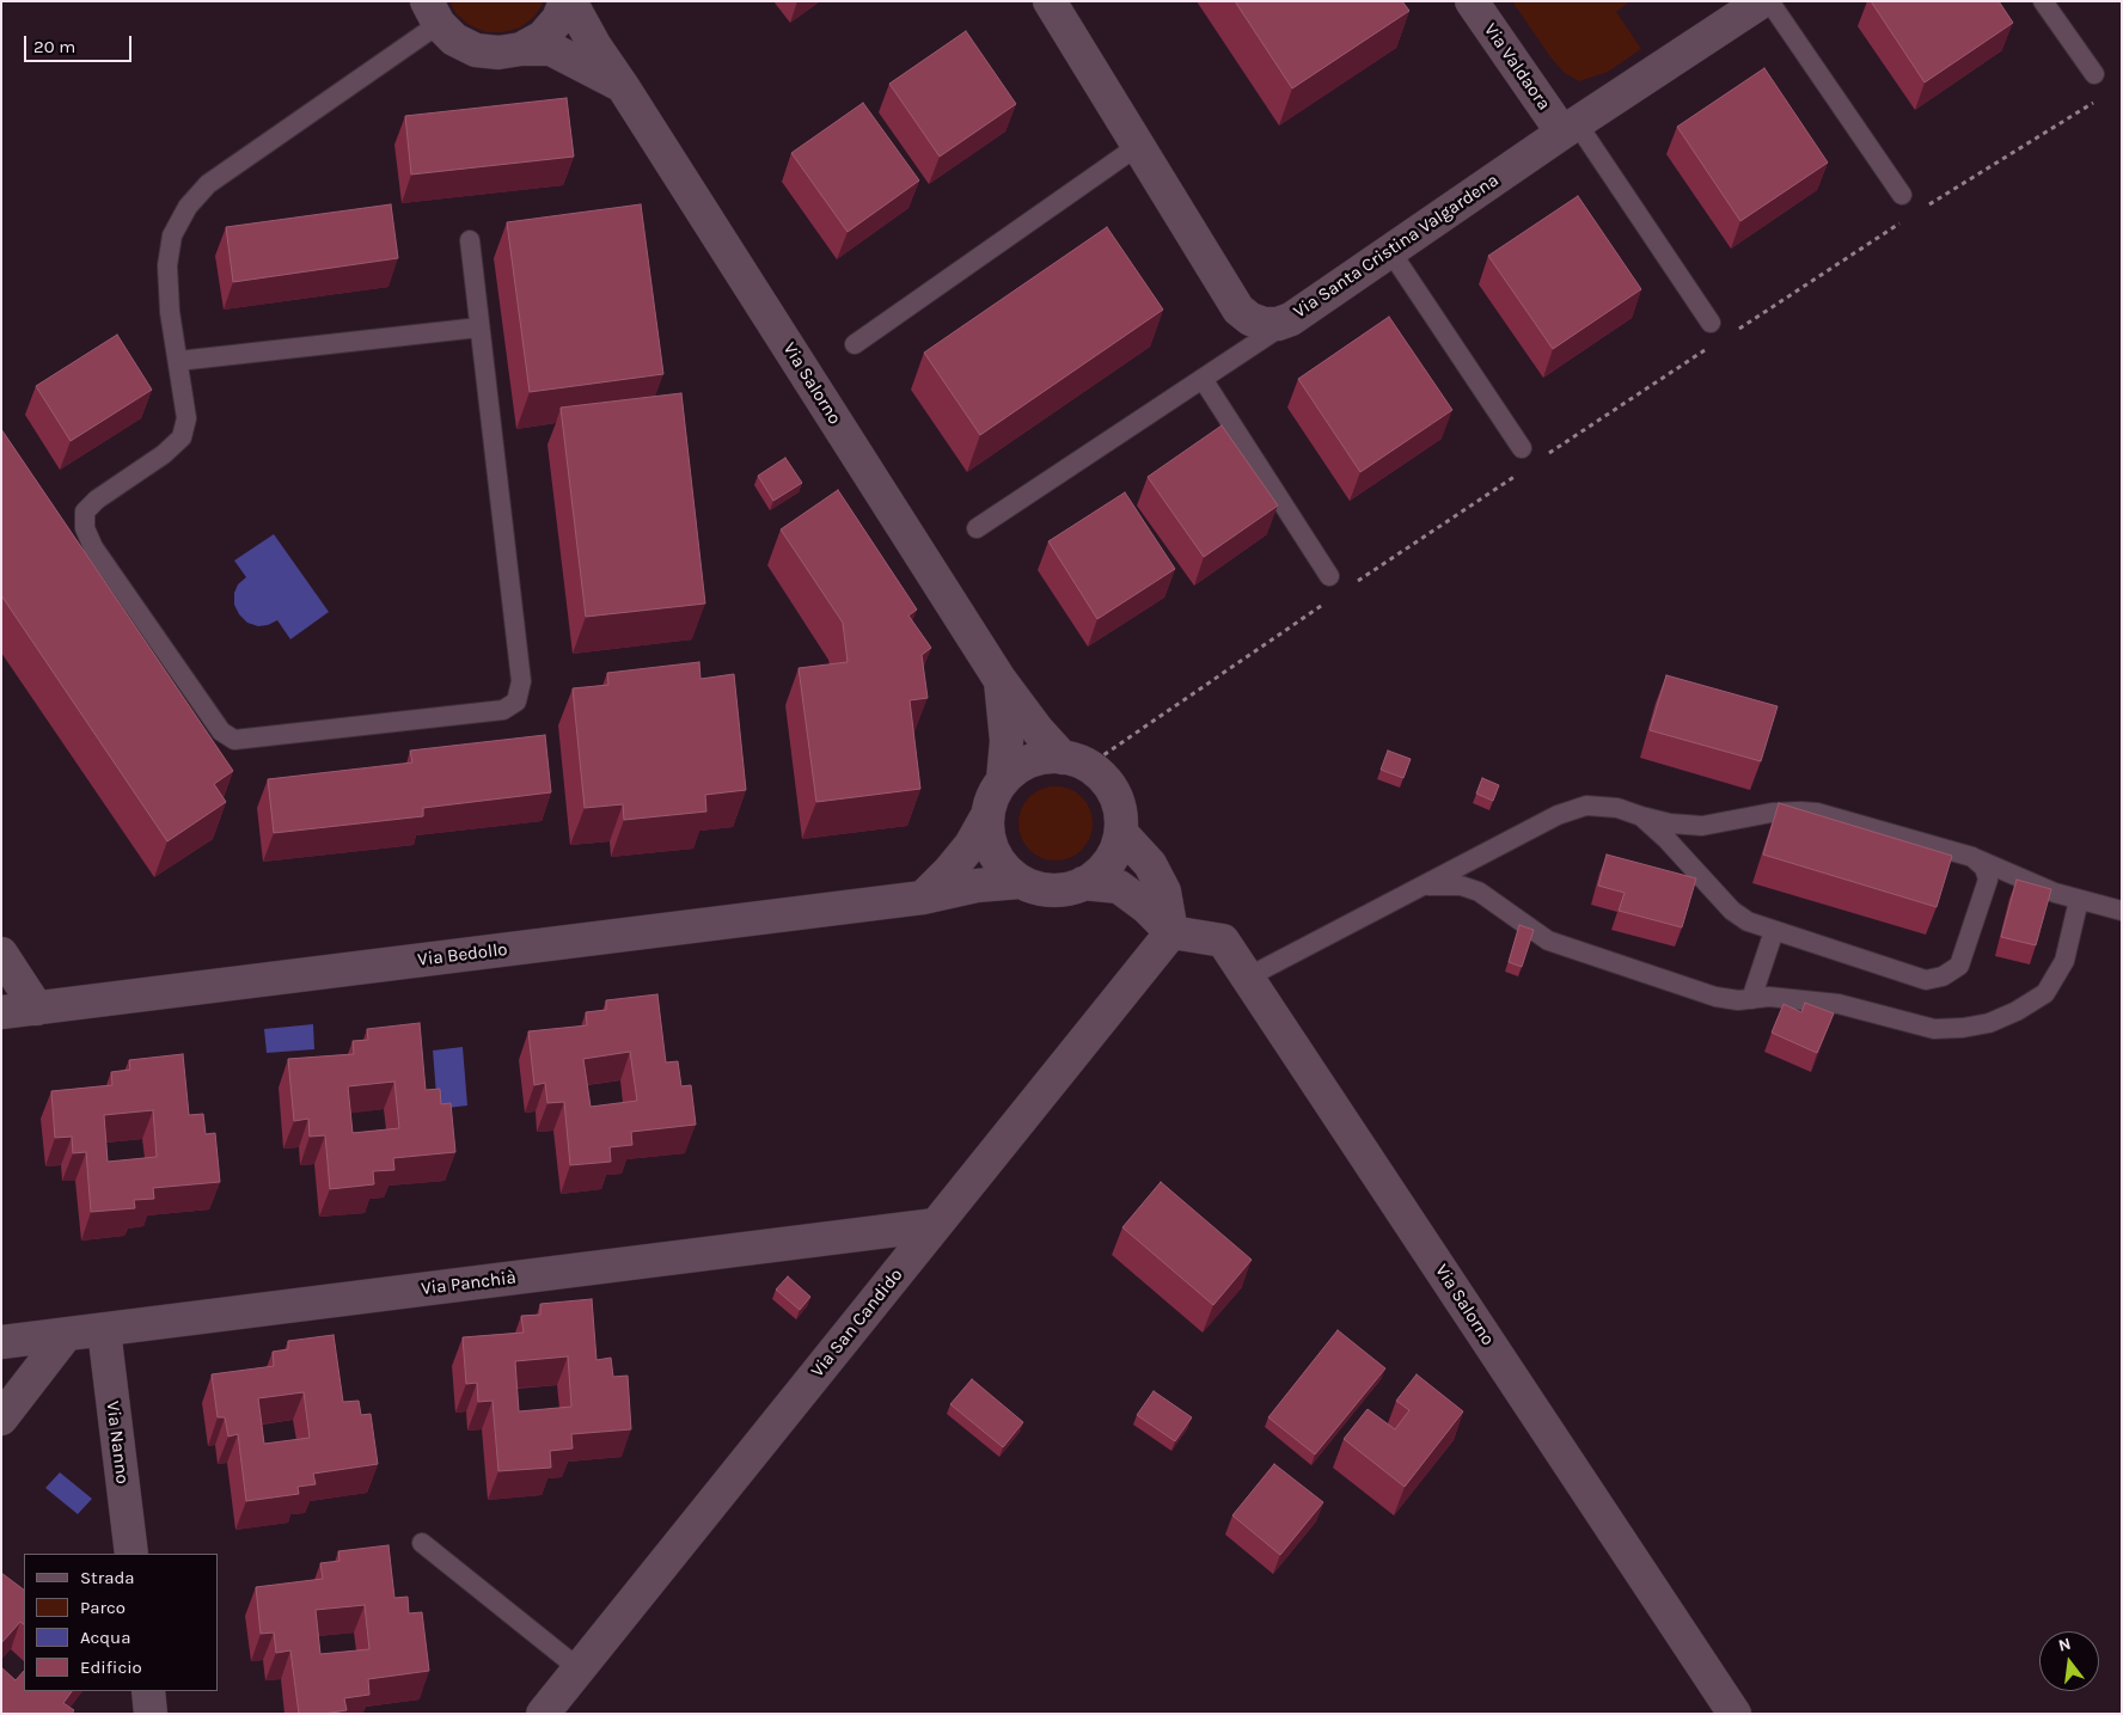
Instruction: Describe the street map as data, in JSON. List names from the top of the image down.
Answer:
{
  "streets": {
    "street": [
      "Via Valdaora",
      "Via Santa Cristina Valgardena",
      "Via Salorno",
      "Via Bedollo",
      "Via Panchià",
      "Via San Candido",
      "Via Nanno"
    ]
  },
  "crossings": [
    ["Via Valdaora", "Via Santa Cristina Valgardena"],
    ["Via Salorno", "Via Bedollo"],
    ["Via Salorno", "Via San Candido"],
    ["Via Panchià", "Via San Candido"],
    ["Via Panchià", "Via Nanno"]
  ],
  "legend": [
    "Strada",
    "Parco",
    "Acqua",
    "Edificio"
  ],
  "scale_bar": "20 m",
  "north": "top"
}
